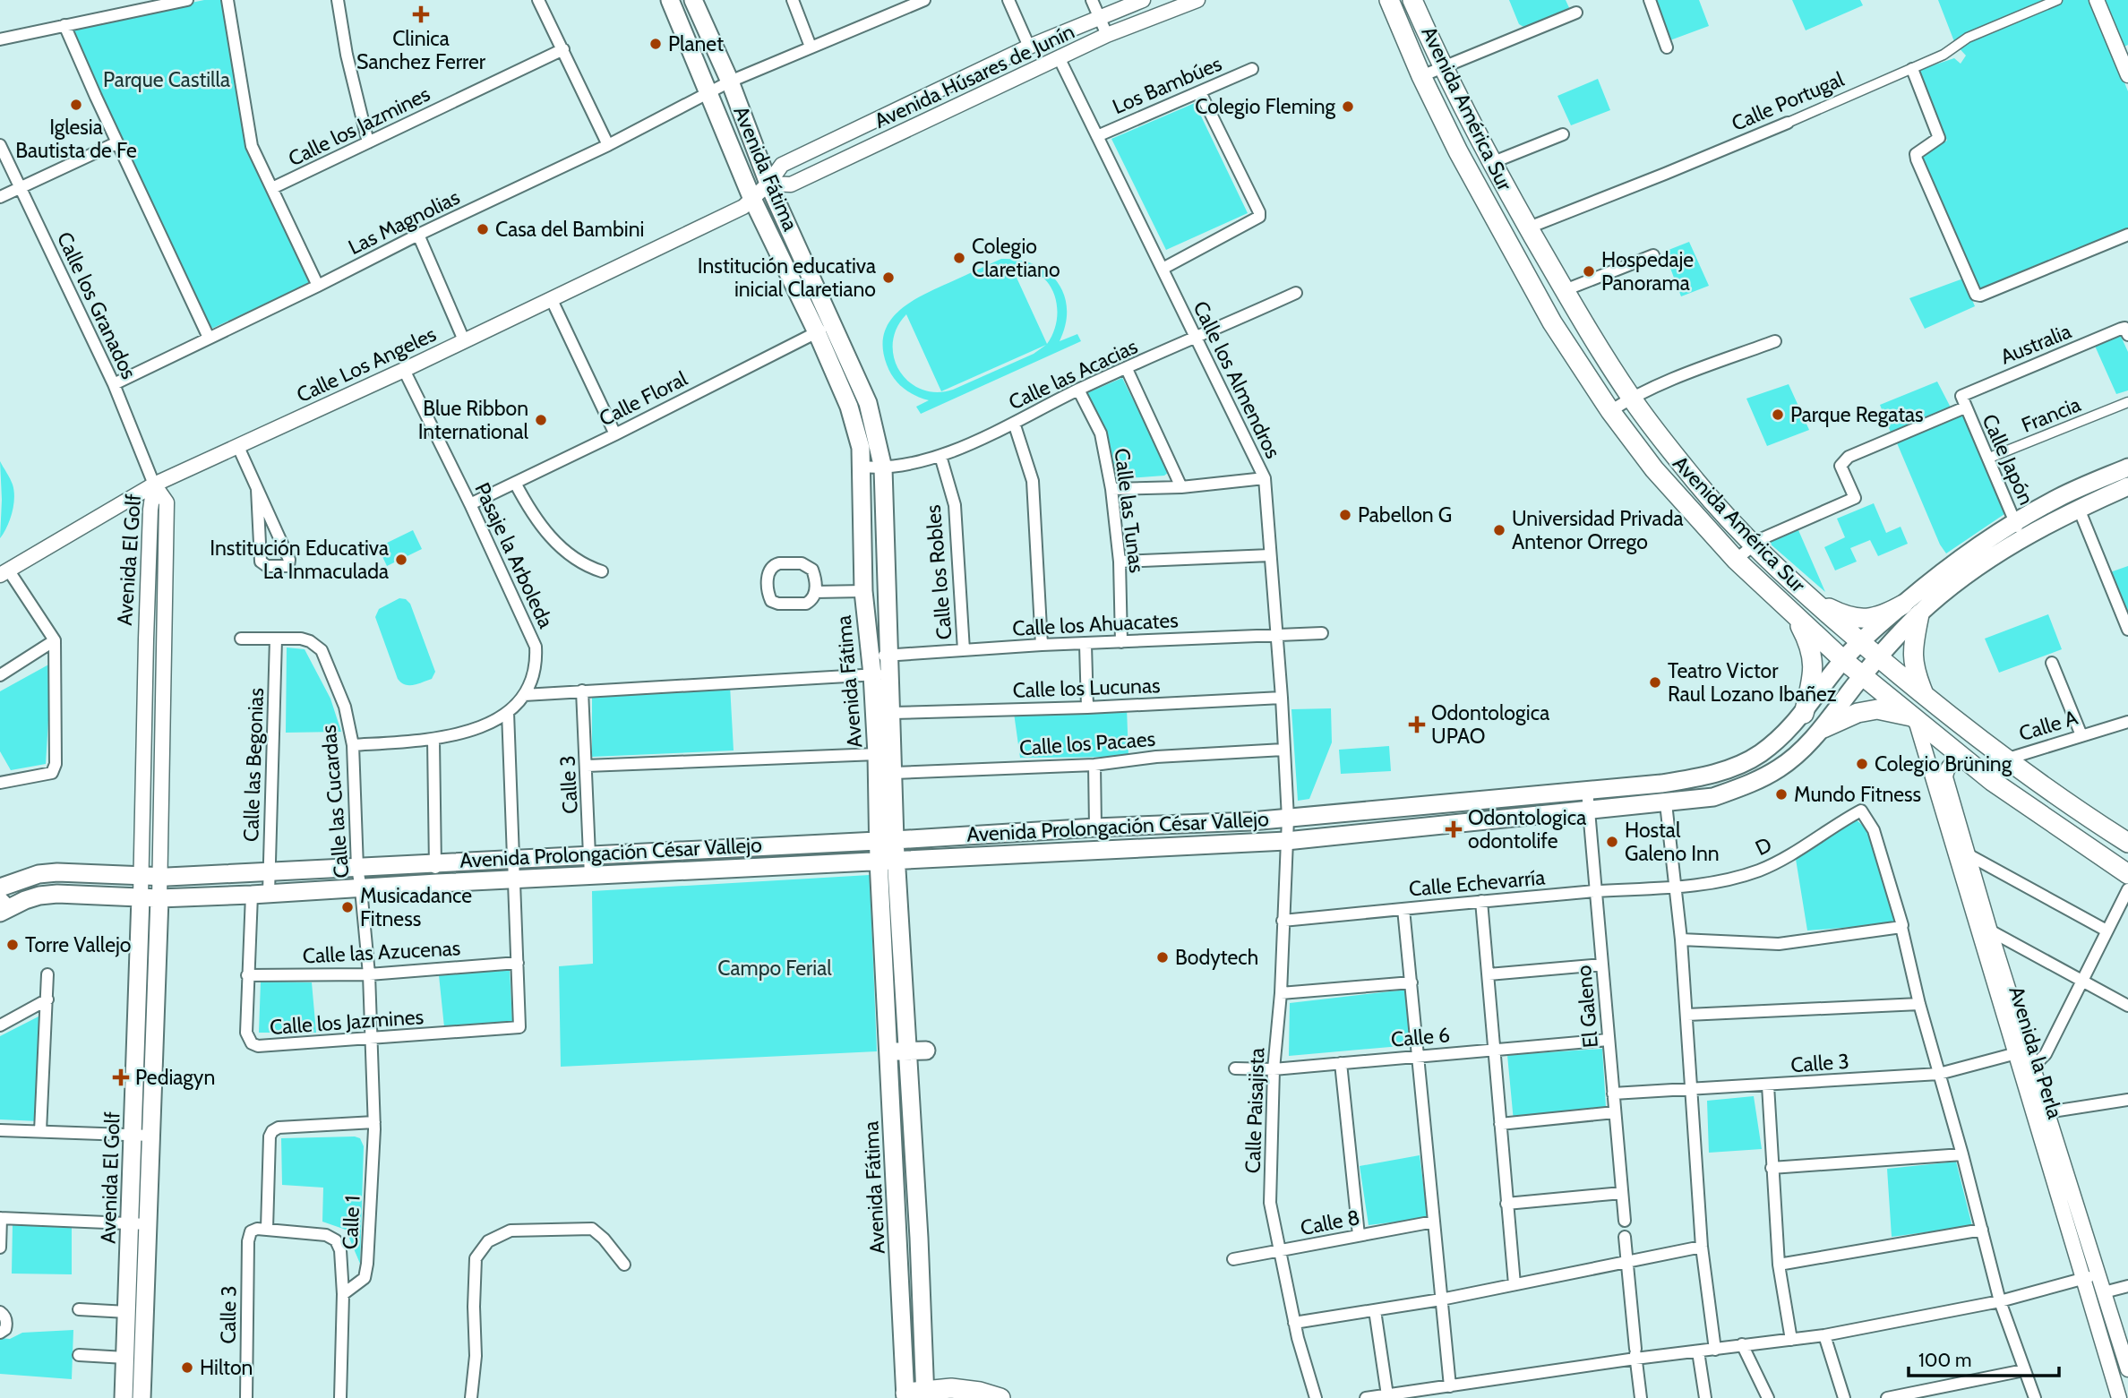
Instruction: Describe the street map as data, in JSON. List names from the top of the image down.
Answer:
{
  "streets": {
    "main road": [
      "Avenida América Sur",
      "Avenida Fátima",
      "Avenida El Golf",
      "Avenida Prolongación César Vallejo"
    ],
    "street": [
      "Avenida Húsares de Junín",
      "Los Bambúes",
      "Calle Portugal",
      "Calle los Jazmines",
      "Las Magnolias",
      "Calle los Granados",
      "Australia",
      "Calle Los Angeles",
      "Calle las Acacias",
      "Calle los Almendros",
      "Calle Floral",
      "Francia",
      "Calle Japón",
      "Calle las Tunas",
      "Pasaje la Arboleda",
      "Calle los Robles",
      "Calle los Ahuacates",
      "Calle los Lucunas",
      "Calle A",
      "Calle los Pacaes",
      "Calle las Begonias",
      "Calle 3",
      "Calle las Cucardas",
      "D",
      "Calle Echevarría",
      "Calle las Azucenas",
      "El Galeno",
      "Calle 6",
      "Avenida la Perla",
      "Calle Paisajista",
      "Calle 1",
      "Calle 8"
    ]
  },
  "crossings": [
    ["Avenida Húsares de Junín", "Avenida Fátima"],
    ["Avenida Húsares de Junín", "Calle Los Angeles"],
    ["Avenida Húsares de Junín", "Calle los Almendros"],
    ["Los Bambúes", "Calle los Almendros"],
    ["Calle Portugal", "Avenida América Sur"],
    ["Avenida América Sur", "Calle A"],
    ["Avenida América Sur", "Avenida Prolongación César Vallejo"],
    ["Avenida América Sur", "Avenida la Perla"],
    ["Calle los Jazmines", "Calle las Begonias"],
    ["Calle los Jazmines", "Calle las Cucardas"],
    ["Calle los Jazmines", "Avenida Prolongación César Vallejo"],
    ["Calle los Jazmines", "Calle las Azucenas"],
    ["Calle los Jazmines", "Calle 1"],
    ["Avenida Fátima", "Las Magnolias"],
    ["Avenida Fátima", "Calle Los Angeles"],
    ["Avenida Fátima", "Calle las Acacias"],
    ["Avenida Fátima", "Calle Floral"],
    ["Avenida Fátima", "Calle los Ahuacates"],
    ["Avenida Fátima", "Calle los Lucunas"],
    ["Avenida Fátima", "Calle los Pacaes"],
    ["Avenida Fátima", "Avenida Prolongación César Vallejo"],
    ["Las Magnolias", "Calle los Granados"],
    ["Calle los Granados", "Calle Los Angeles"],
    ["Calle los Granados", "Avenida El Golf"],
    ["Australia", "Calle Japón"],
    ["Calle Los Angeles", "Pasaje la Arboleda"],
    ["Calle Los Angeles", "Avenida El Golf"],
    ["Calle las Acacias", "Calle los Almendros"],
    ["Calle las Acacias", "Calle las Tunas"],
    ["Calle las Acacias", "Calle los Robles"],
    ["Calle los Almendros", "Calle los Ahuacates"],
    ["Calle los Almendros", "Calle los Lucunas"],
    ["Calle los Almendros", "Calle los Pacaes"],
    ["Calle los Almendros", "Avenida Prolongación César Vallejo"],
    ["Calle los Almendros", "Calle Paisajista"],
    ["Calle Floral", "Pasaje la Arboleda"],
    ["Francia", "Calle Japón"],
    ["Calle Japón", "Avenida Prolongación César Vallejo"],
    ["Calle las Tunas", "Calle los Ahuacates"],
    ["Pasaje la Arboleda", "Calle las Cucardas"],
    ["Avenida El Golf", "Avenida Prolongación César Vallejo"],
    ["Calle los Robles", "Calle los Ahuacates"],
    ["Calle las Begonias", "Calle las Cucardas"],
    ["Calle las Begonias", "Avenida Prolongación César Vallejo"],
    ["Calle 3", "Avenida Prolongación César Vallejo"],
    ["Calle 3", "El Galeno"],
    ["Calle 3", "Avenida la Perla"],
    ["Calle las Cucardas", "Avenida Prolongación César Vallejo"],
    ["Calle las Cucardas", "Calle las Azucenas"],
    ["Calle las Cucardas", "Calle 1"],
    ["Avenida Prolongación César Vallejo", "El Galeno"],
    ["Avenida Prolongación César Vallejo", "Calle Paisajista"],
    ["D", "Calle Echevarría"],
    ["Calle Echevarría", "El Galeno"],
    ["Calle Echevarría", "Calle Paisajista"],
    ["El Galeno", "Calle 6"],
    ["Calle 6", "Calle Paisajista"],
    ["Calle Paisajista", "Calle 8"]
  ],
  "parks": ["Parque Castilla", "Campo Ferial"],
  "places": {
    "health": [
      "Clinica Sanchez Ferrer",
      "Odontologica UPAO",
      "Odontologica odontolife",
      "Pediagyn"
    ],
    "other": [
      "Planet",
      "Iglesia Bautista de Fe",
      "Colegio Fleming",
      "Casa del Bambini",
      "Colegio Claretiano",
      "Hospedaje Panorama",
      "Institución educativa inicial Claretiano",
      "Parque Regatas",
      "Blue Ribbon International",
      "Pabellon G",
      "Universidad Privada Antenor Orrego",
      "Institución Educativa La Inmaculada",
      "Teatro Victor Raul Lozano Ibañez",
      "Colegio Brüning",
      "Mundo Fitness",
      "Hostal Galeno Inn",
      "Musicadance Fitness",
      "Torre Vallejo",
      "Bodytech",
      "Hilton"
    ]
  },
  "scale_bar": "100 m"
}
